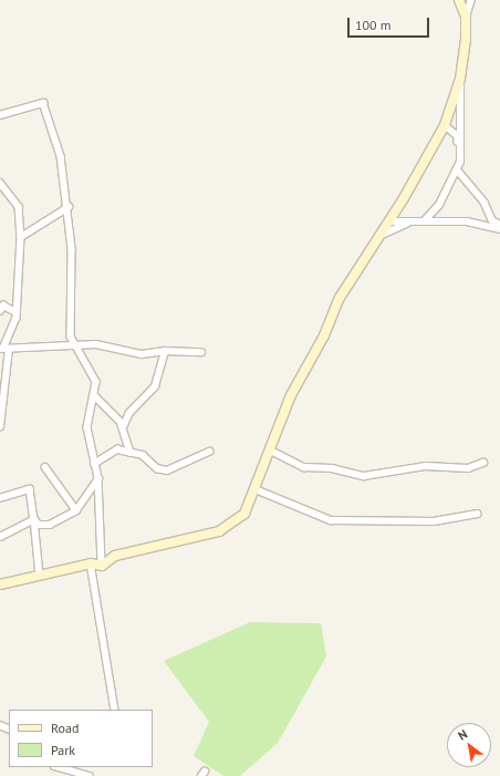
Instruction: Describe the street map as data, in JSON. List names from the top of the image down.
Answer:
{
  "legend": ["Road", "Park"],
  "scale_bar": "100 m",
  "north": "top left"
}
